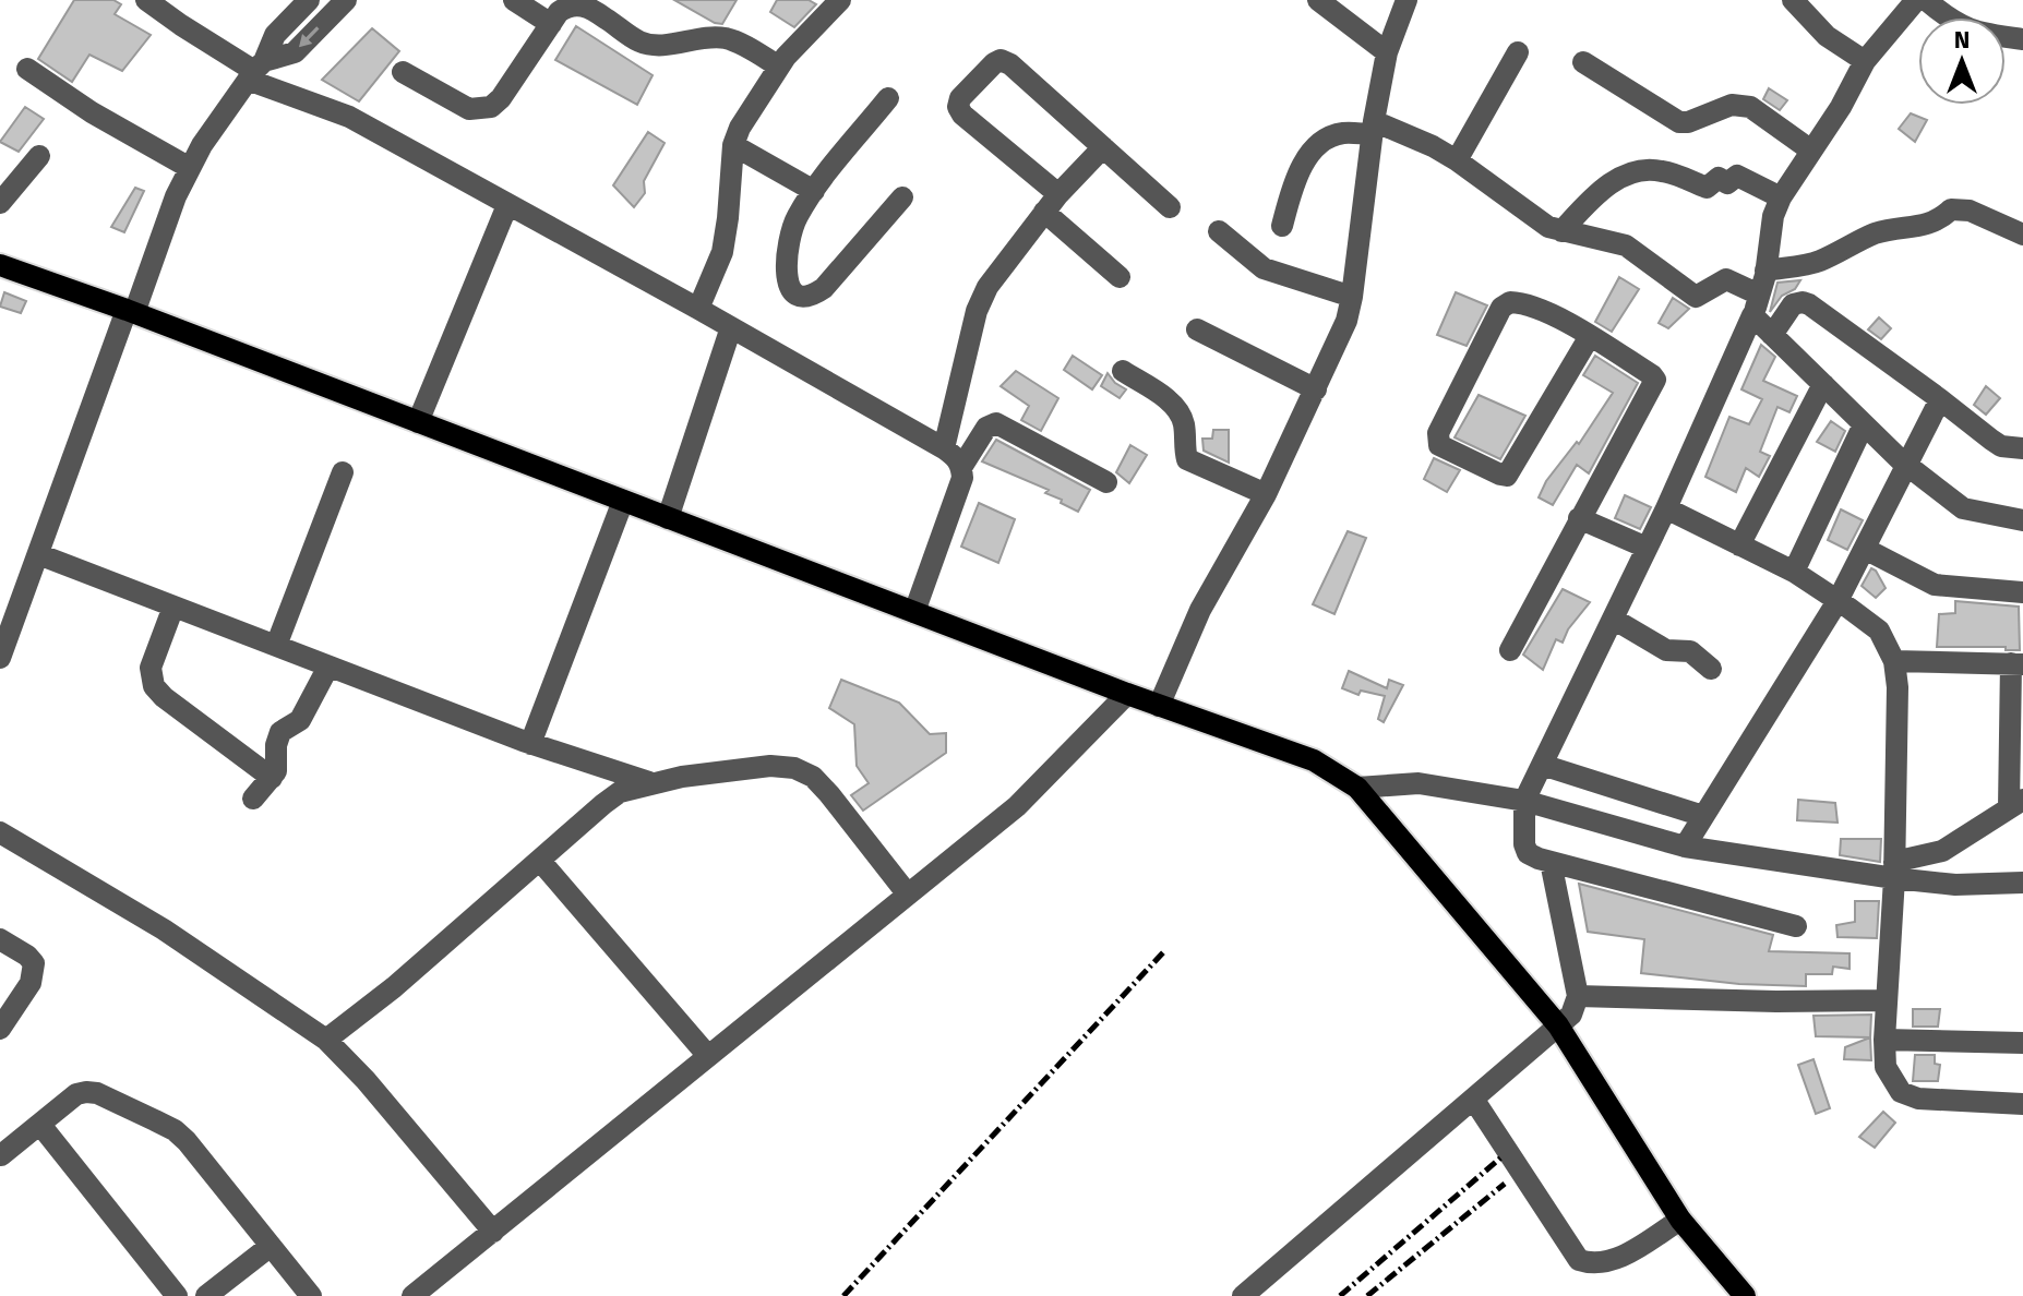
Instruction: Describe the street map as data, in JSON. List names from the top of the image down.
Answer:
{
  "north": "top"
}
